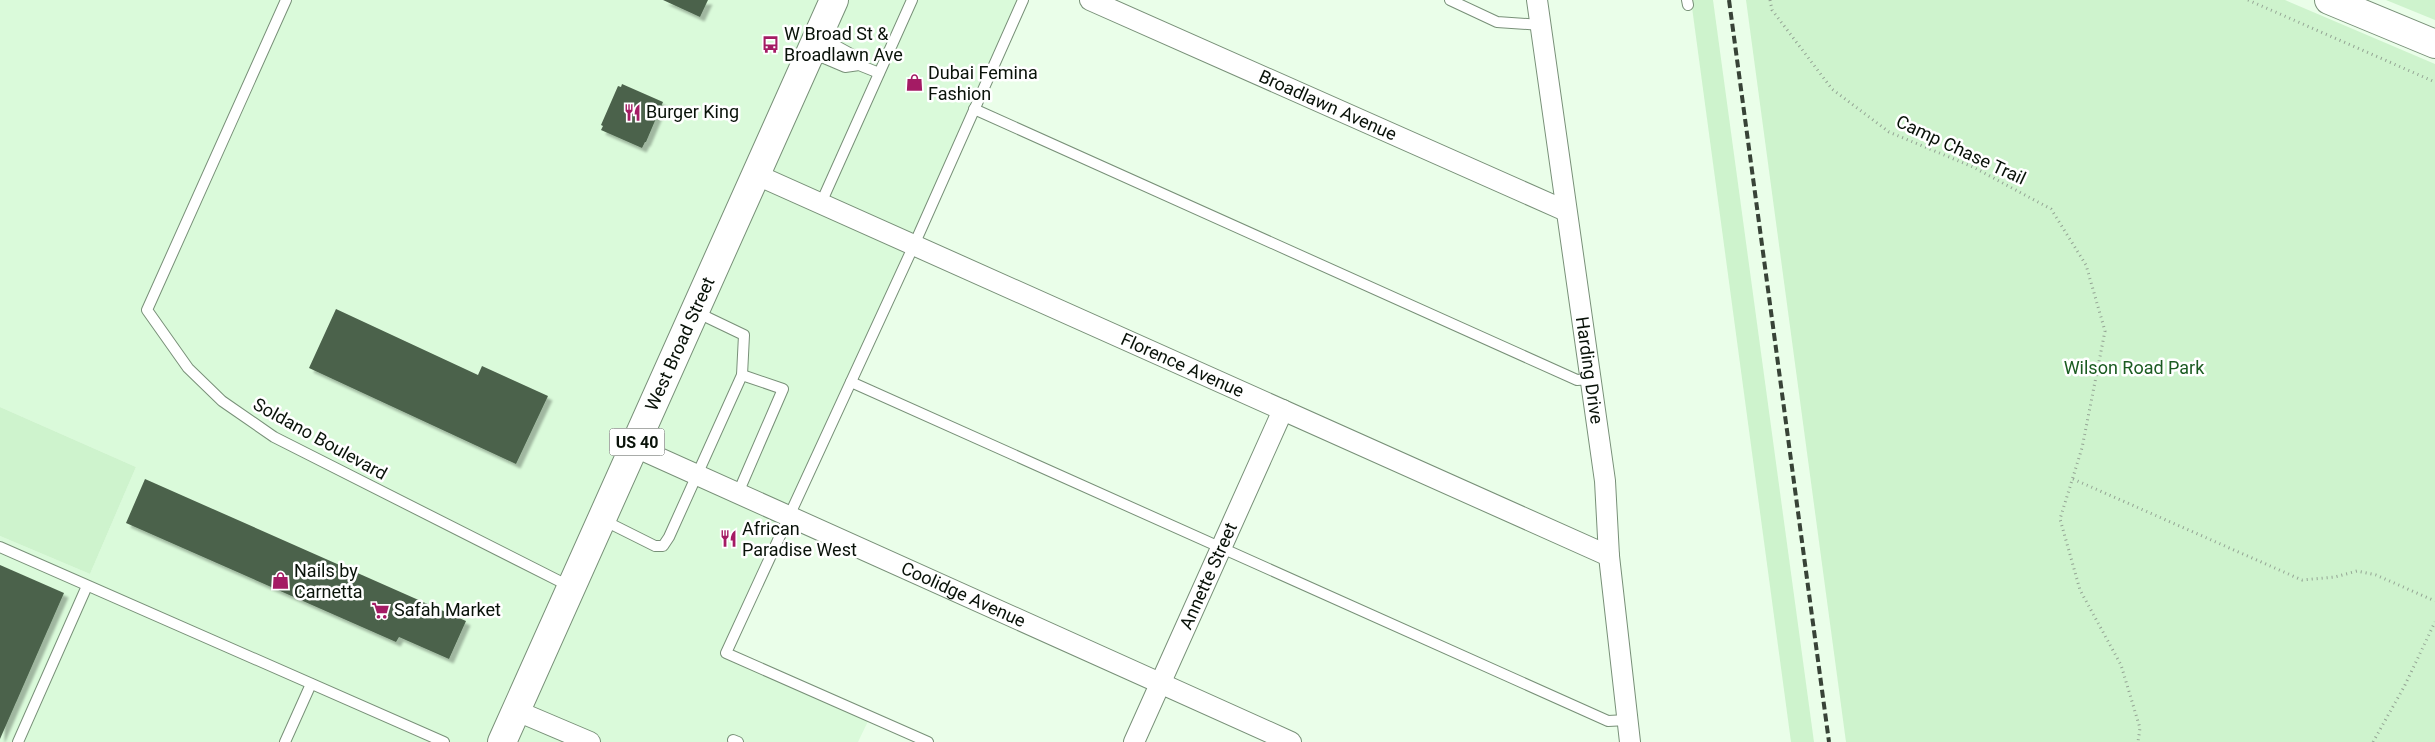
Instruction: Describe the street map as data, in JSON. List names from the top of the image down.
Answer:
{
  "streets": {
    "main road": ["West Broad Street", "US 40"],
    "street": [
      "Broadlawn Avenue",
      "Florence Avenue",
      "Harding Drive",
      "Annette Street",
      "Coolidge Avenue"
    ],
    "lane": ["Soldano Boulevard"],
    "path": ["Camp Chase Trail"]
  },
  "crossings": [
    ["Broadlawn Avenue", "Harding Drive"],
    ["West Broad Street", "Florence Avenue"],
    ["West Broad Street", "Soldano Boulevard"],
    ["West Broad Street", "Coolidge Avenue"],
    ["Florence Avenue", "Harding Drive"],
    ["Florence Avenue", "Annette Street"],
    ["Annette Street", "Coolidge Avenue"]
  ],
  "parks": ["Wilson Road Park"],
  "places": {
    "bus stop": ["W Broad St & Broadlawn Ave"],
    "shop": ["Dubai Femina Fashion", "Nails by Carnetta"],
    "restaurant": ["Burger King", "African Paradise West"],
    "supermarket": ["Safah Market"]
  }
}
